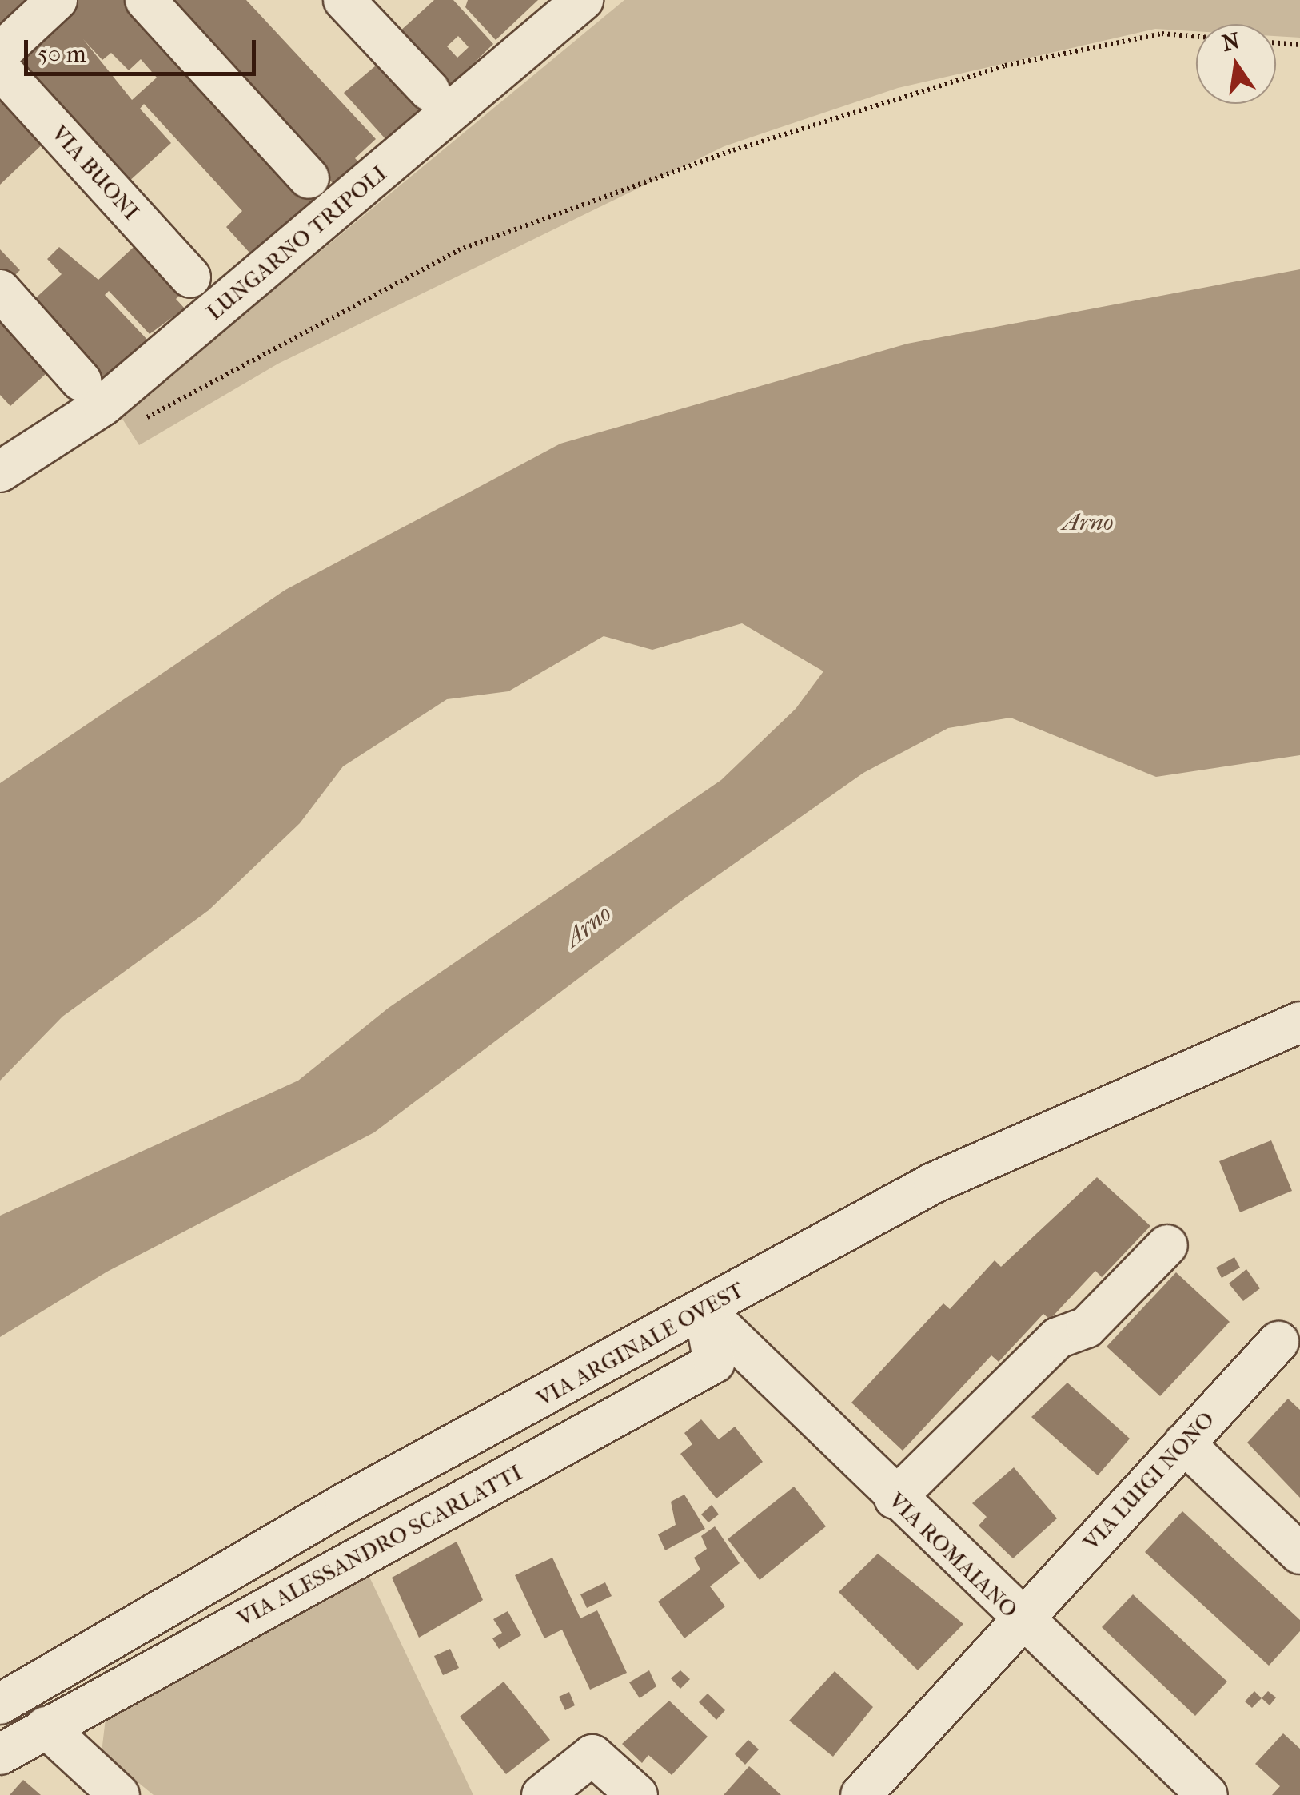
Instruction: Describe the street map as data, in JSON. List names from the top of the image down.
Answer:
{
  "streets": {
    "street": [
      "VIA BUONI",
      "LUNGARNO TRIPOLI",
      "VIA ARGINALE OVEST",
      "VIA LUIGI NONO",
      "VIA ALESSANDRO SCARLATTI",
      "VIA ROMAIANO"
    ]
  },
  "crossings": [
    ["VIA ARGINALE OVEST", "VIA ALESSANDRO SCARLATTI"],
    ["VIA ARGINALE OVEST", "VIA ROMAIANO"],
    ["VIA LUIGI NONO", "VIA ROMAIANO"],
    ["VIA ALESSANDRO SCARLATTI", "VIA ROMAIANO"]
  ],
  "water": ["Arno"],
  "scale_bar": "50 m",
  "north": "top"
}
